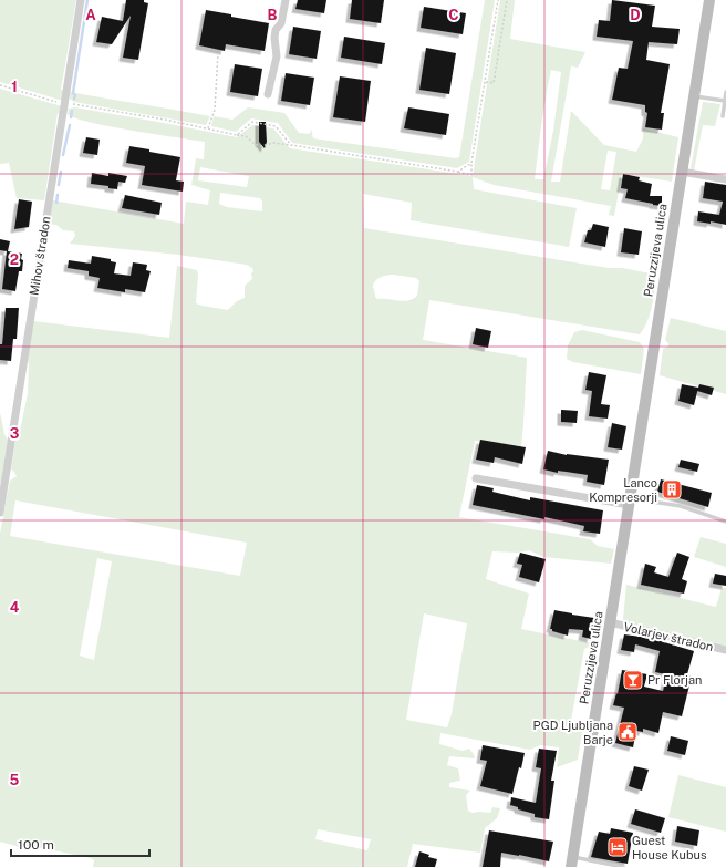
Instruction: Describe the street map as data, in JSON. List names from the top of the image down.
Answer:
{
  "streets": {
    "main road": ["Peruzzijeva ulica"],
    "street": ["Mihov štradon", "Volarjev štradon"]
  },
  "crossings": [
    ["Peruzzijeva ulica", "Volarjev štradon"]
  ],
  "places": {
    "building": ["Lanco Kompresorji"],
    "bar": ["Pr Florjan"],
    "public building": ["PGD Ljubljana Barje"],
    "hotel": ["Guest House Kubus"]
  },
  "scale_bar": "100 m",
  "grid": {
    "columns": [
      "A",
      "B",
      "C",
      "D"
    ],
    "rows": [
      "1",
      "2",
      "3",
      "4",
      "5"
    ]
  }
}
